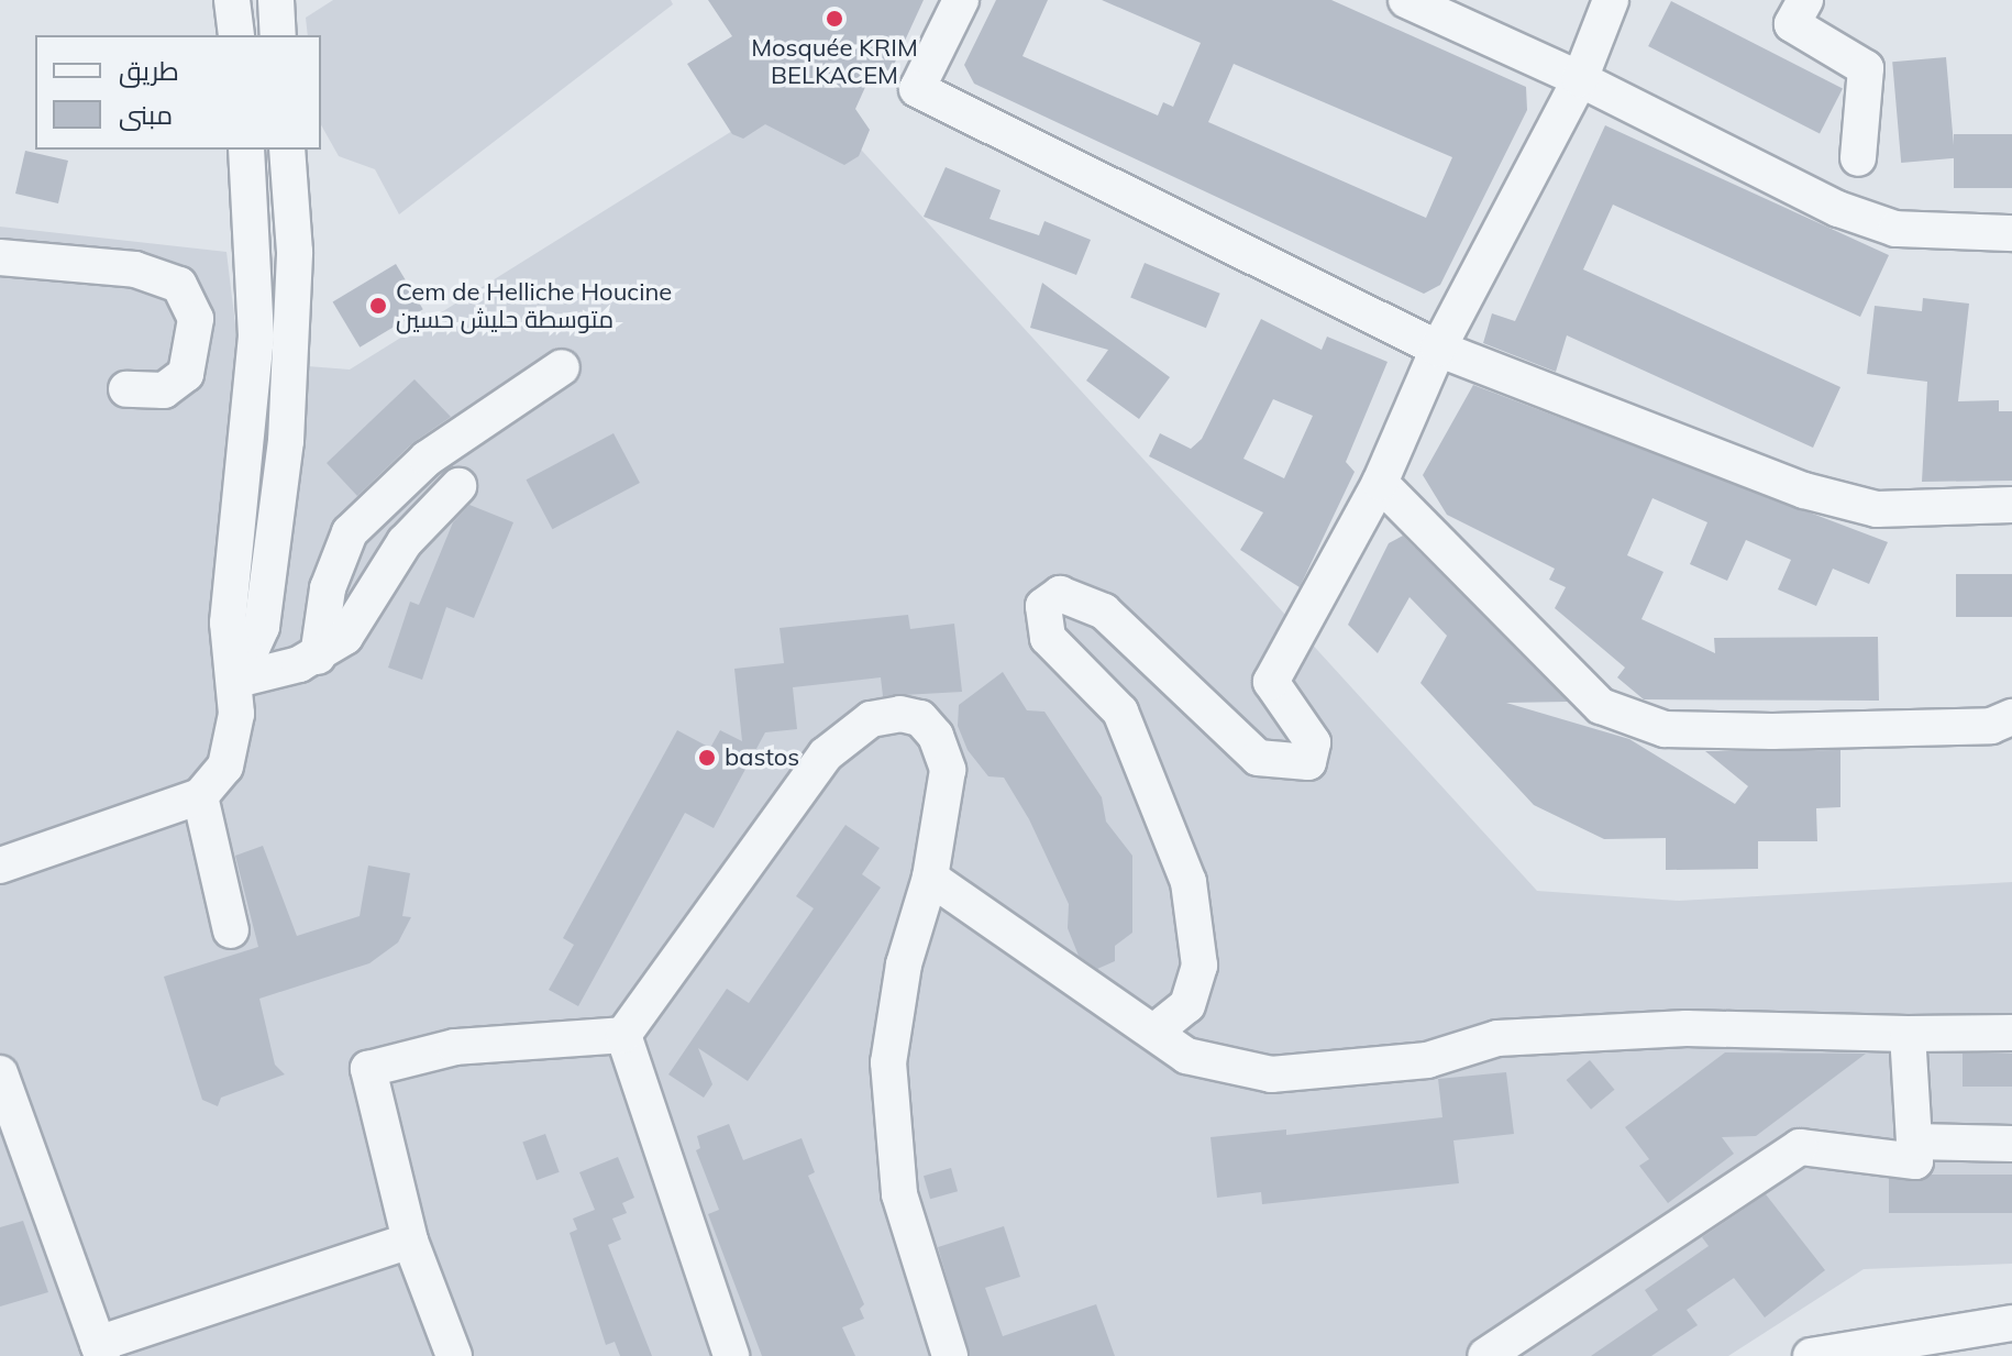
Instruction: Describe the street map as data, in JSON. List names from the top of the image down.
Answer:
{
  "places": ["Mosquée KRIM BELKACEM", "Cem de Helliche Houcine متوسطة حليش حسين", "bastos"],
  "legend": ["طريق", "مبنى"]
}
